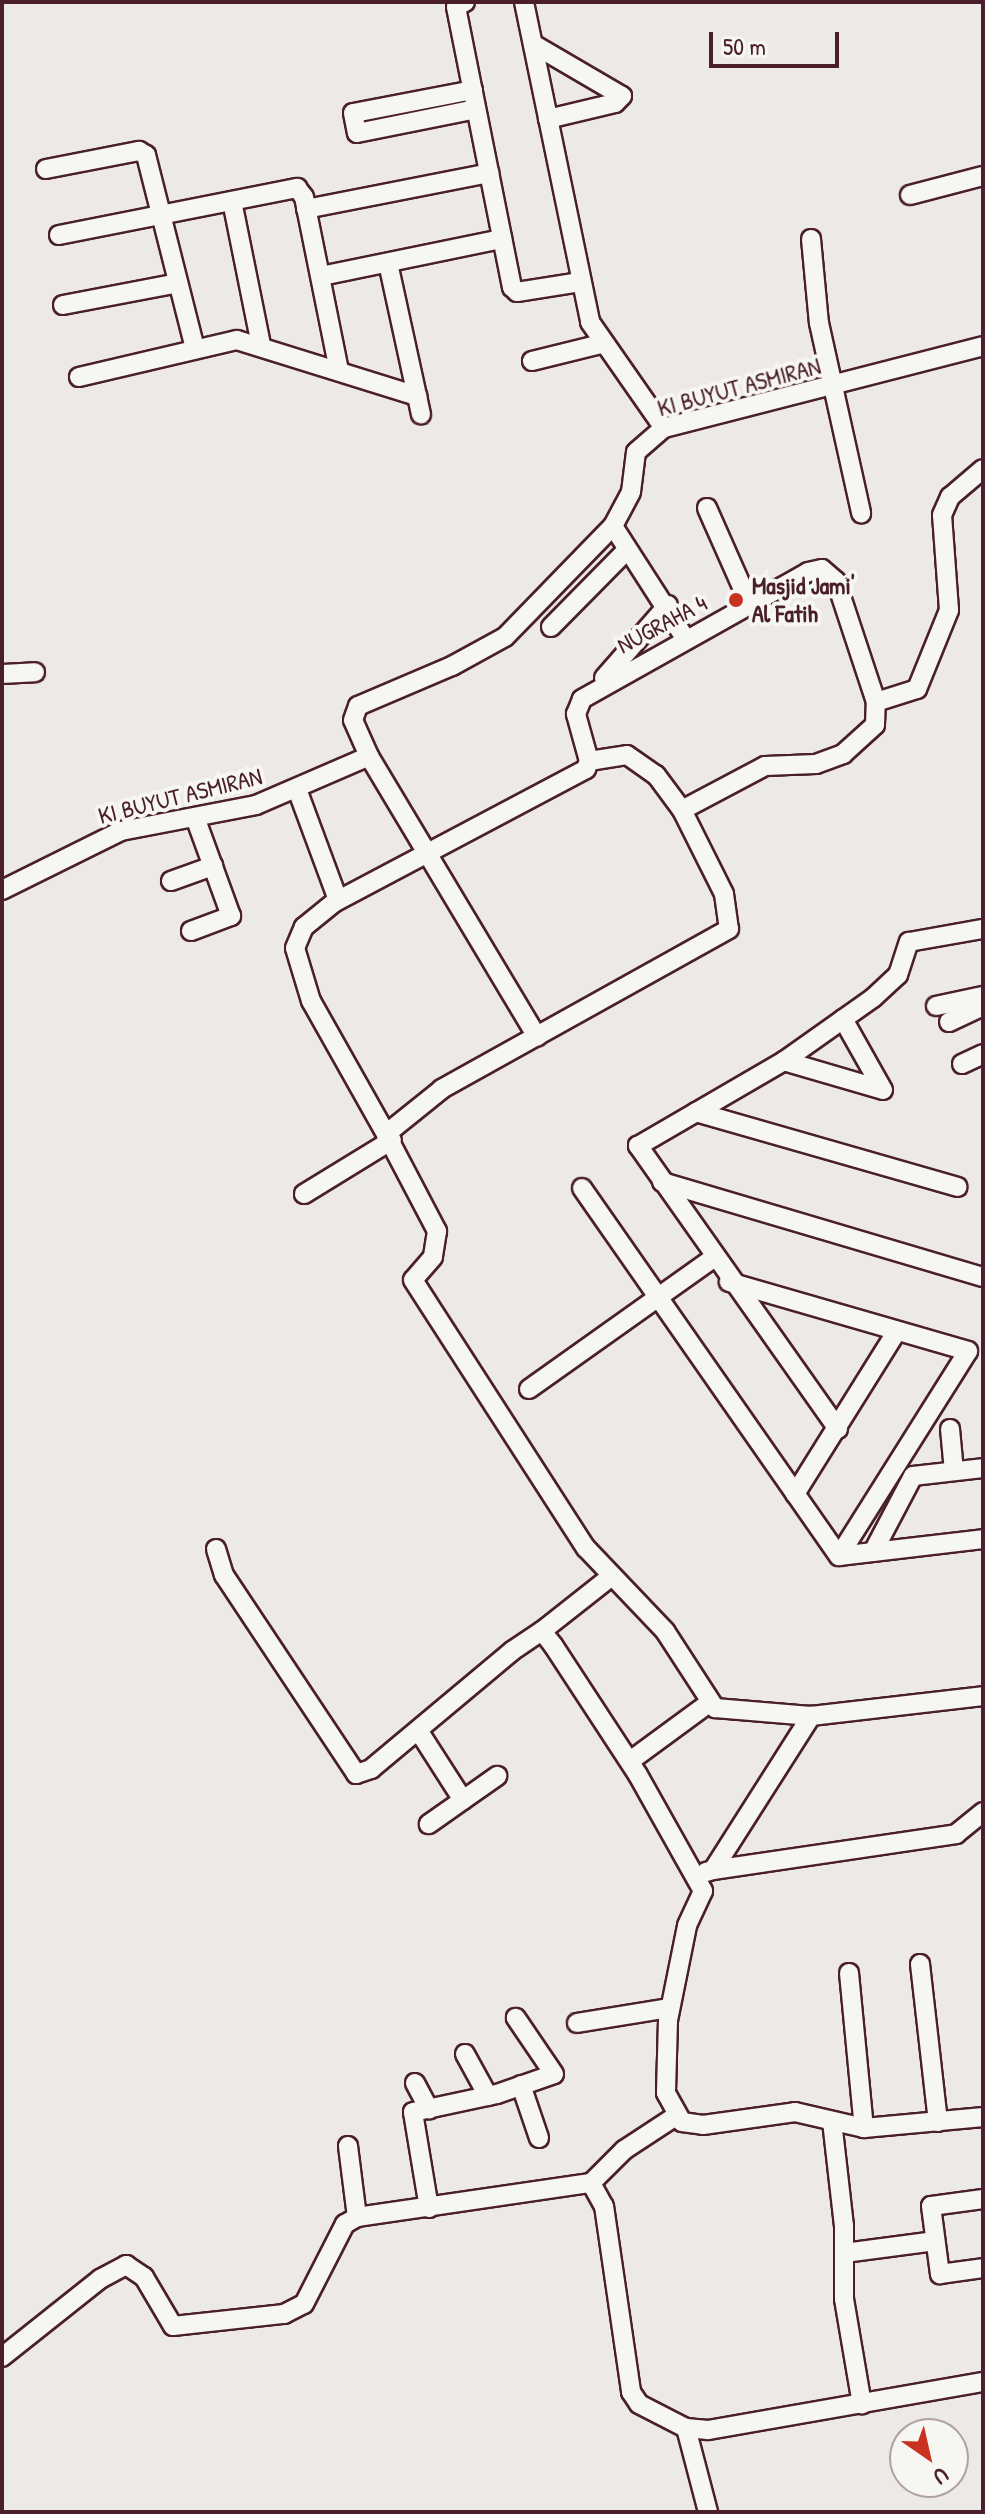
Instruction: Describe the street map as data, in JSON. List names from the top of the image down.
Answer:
{
  "streets": {
    "street": ["KI BUYUT ASMIRAN", "NUGRAHA 4"]
  },
  "places": ["Masjid Jami' Al Fatih"],
  "scale_bar": "50 m",
  "north": "bottom right"
}
